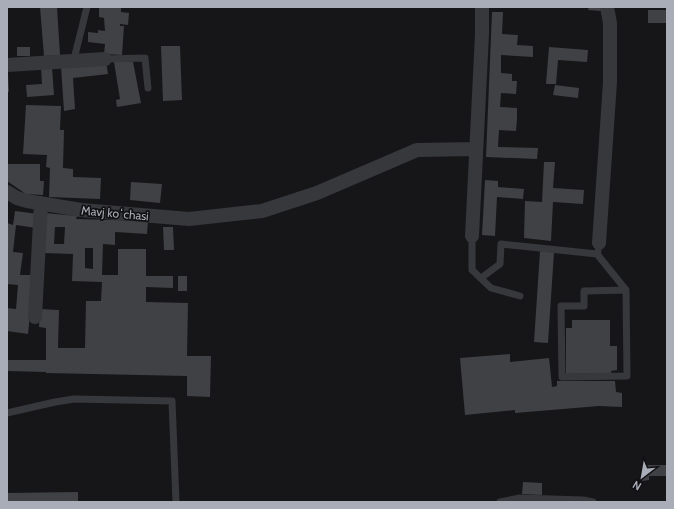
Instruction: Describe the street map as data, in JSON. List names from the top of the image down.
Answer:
{
  "streets": {
    "street": ["Mavj koʻchasi"]
  },
  "north": "bottom left"
}
